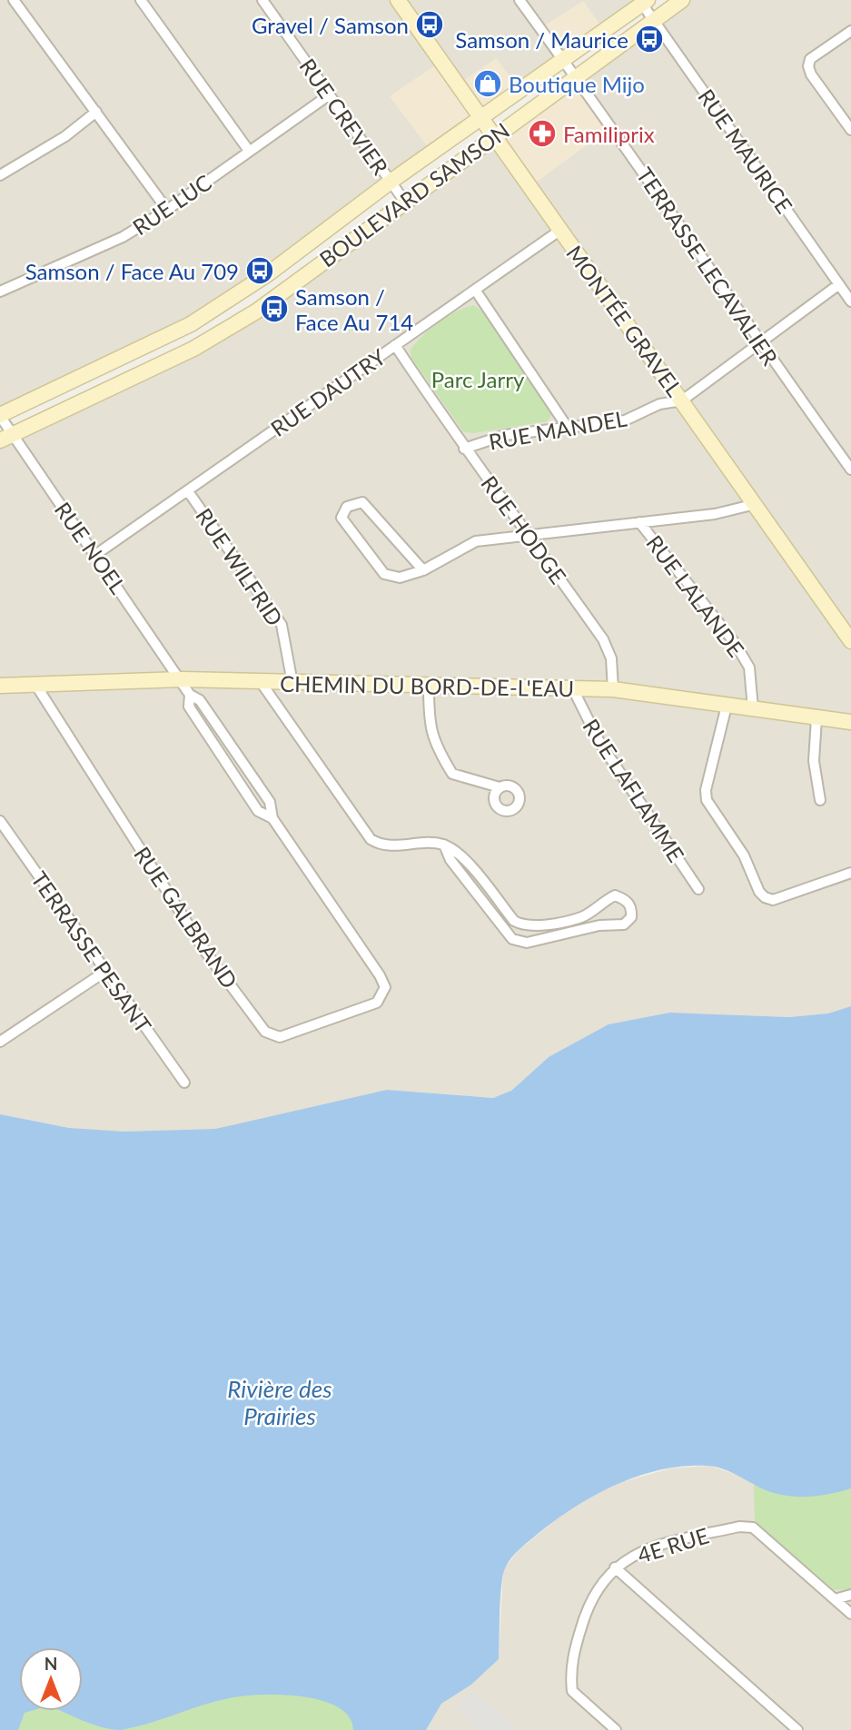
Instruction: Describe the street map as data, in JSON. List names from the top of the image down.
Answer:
{
  "streets": {
    "street": [
      "RUE CREVIER",
      "RUE MAURICE",
      "BOULEVARD SAMSON",
      "RUE LUC",
      "TERRASSE LECAVALIER",
      "MONTÉE GRAVEL",
      "RUE DAUTRY",
      "RUE MANDEL",
      "RUE HODGE",
      "RUE NOEL",
      "RUE WILFRID",
      "RUE LALANDE",
      "CHEMIN DU BORD-DE-L'EAU",
      "RUE LAFLAMME",
      "RUE GALBRAND",
      "TERRASSE PESANT",
      "4E RUE"
    ]
  },
  "crossings": [
    ["RUE CREVIER", "BOULEVARD SAMSON"],
    ["RUE CREVIER", "RUE LUC"],
    ["RUE MAURICE", "BOULEVARD SAMSON"],
    ["RUE MAURICE", "RUE MANDEL"],
    ["BOULEVARD SAMSON", "TERRASSE LECAVALIER"],
    ["BOULEVARD SAMSON", "MONTÉE GRAVEL"],
    ["BOULEVARD SAMSON", "RUE NOEL"],
    ["TERRASSE LECAVALIER", "RUE MANDEL"],
    ["MONTÉE GRAVEL", "RUE DAUTRY"],
    ["MONTÉE GRAVEL", "RUE MANDEL"],
    ["RUE DAUTRY", "RUE HODGE"],
    ["RUE DAUTRY", "RUE NOEL"],
    ["RUE DAUTRY", "RUE WILFRID"],
    ["RUE MANDEL", "RUE HODGE"],
    ["RUE HODGE", "CHEMIN DU BORD-DE-L'EAU"],
    ["RUE NOEL", "CHEMIN DU BORD-DE-L'EAU"],
    ["RUE NOEL", "RUE GALBRAND"],
    ["RUE WILFRID", "CHEMIN DU BORD-DE-L'EAU"],
    ["RUE LALANDE", "CHEMIN DU BORD-DE-L'EAU"],
    ["CHEMIN DU BORD-DE-L'EAU", "RUE LAFLAMME"],
    ["CHEMIN DU BORD-DE-L'EAU", "RUE GALBRAND"]
  ],
  "water": ["Rivière des Prairies"],
  "parks": ["Parc Jarry"],
  "places": {
    "bus stop": [
      "Gravel / Samson",
      "Samson / Maurice",
      "Samson / Face Au 709",
      "Samson / Face Au 714"
    ],
    "shop": ["Boutique Mijo"],
    "pharmacy": ["Familiprix"]
  },
  "north": "top"
}
